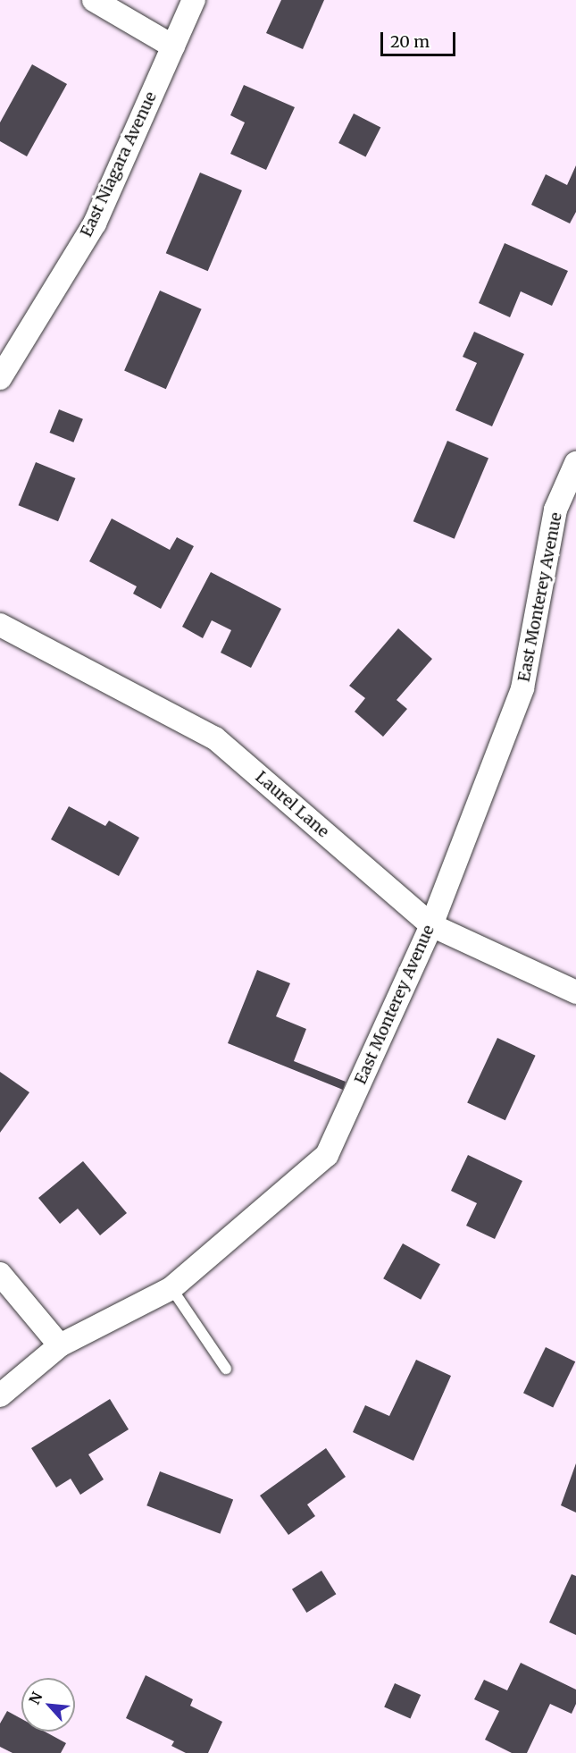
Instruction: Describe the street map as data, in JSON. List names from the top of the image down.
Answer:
{
  "streets": {
    "street": ["East Niagara Avenue", "East Monterey Avenue", "Laurel Lane"]
  },
  "crossings": [
    ["East Monterey Avenue", "Laurel Lane"]
  ],
  "scale_bar": "20 m",
  "north": "top left"
}
